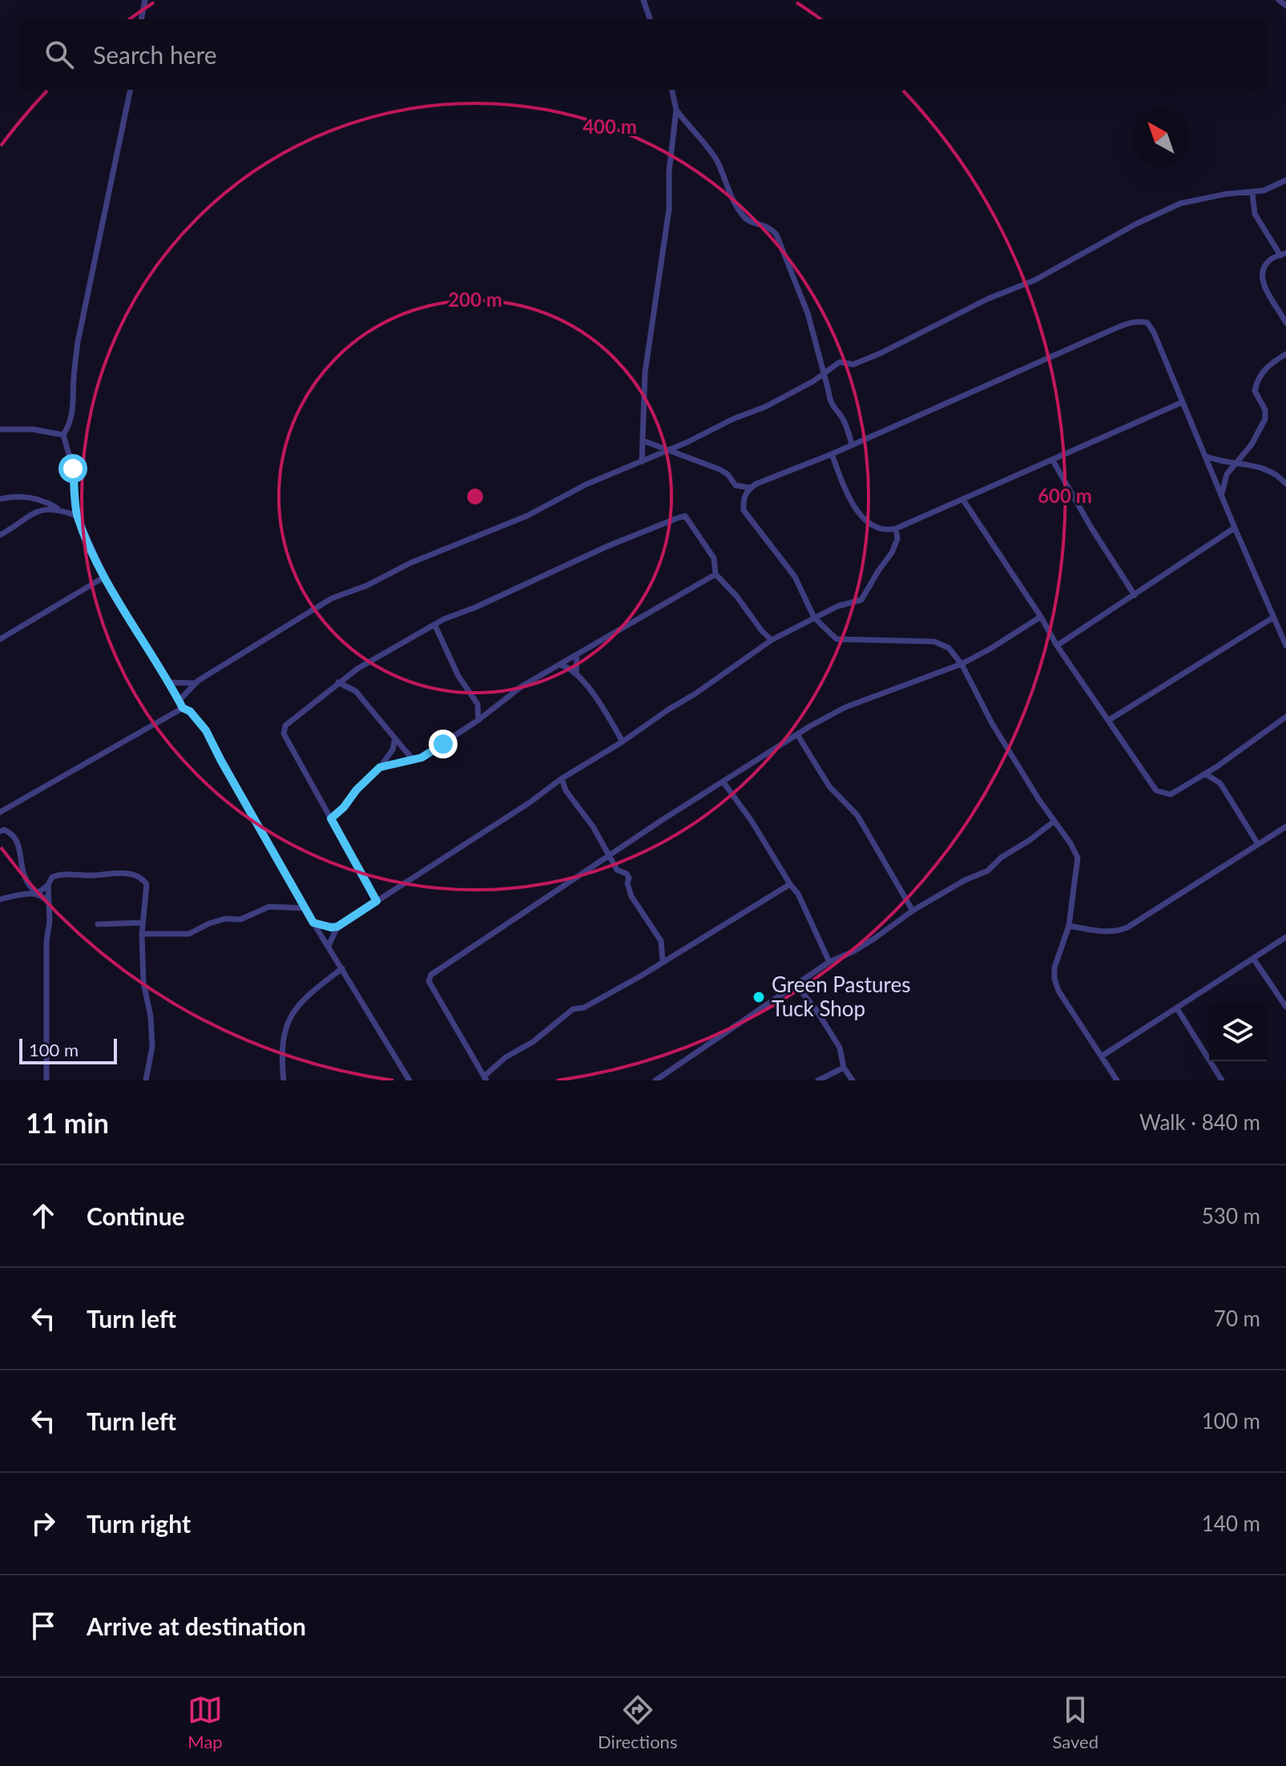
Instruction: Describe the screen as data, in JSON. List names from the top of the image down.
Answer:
{
  "places": ["Green Pastures Tuck Shop"],
  "scale_bar": "100 m",
  "north": "top left",
  "page": {
    "search": "Search here",
    "scale": "100 m",
    "heading": ["11 min", "Walk · 840 m"],
    "list": [
      ["Continue", "530 m"],
      ["Turn left", "70 m"],
      ["Turn left", "100 m"],
      ["Turn right", "140 m"],
      "Arrive at destination"
    ],
    "nav": ["Map", "Directions", "Saved"]
  },
  "rings": ["400 m", "200 m", "600 m"]
}
